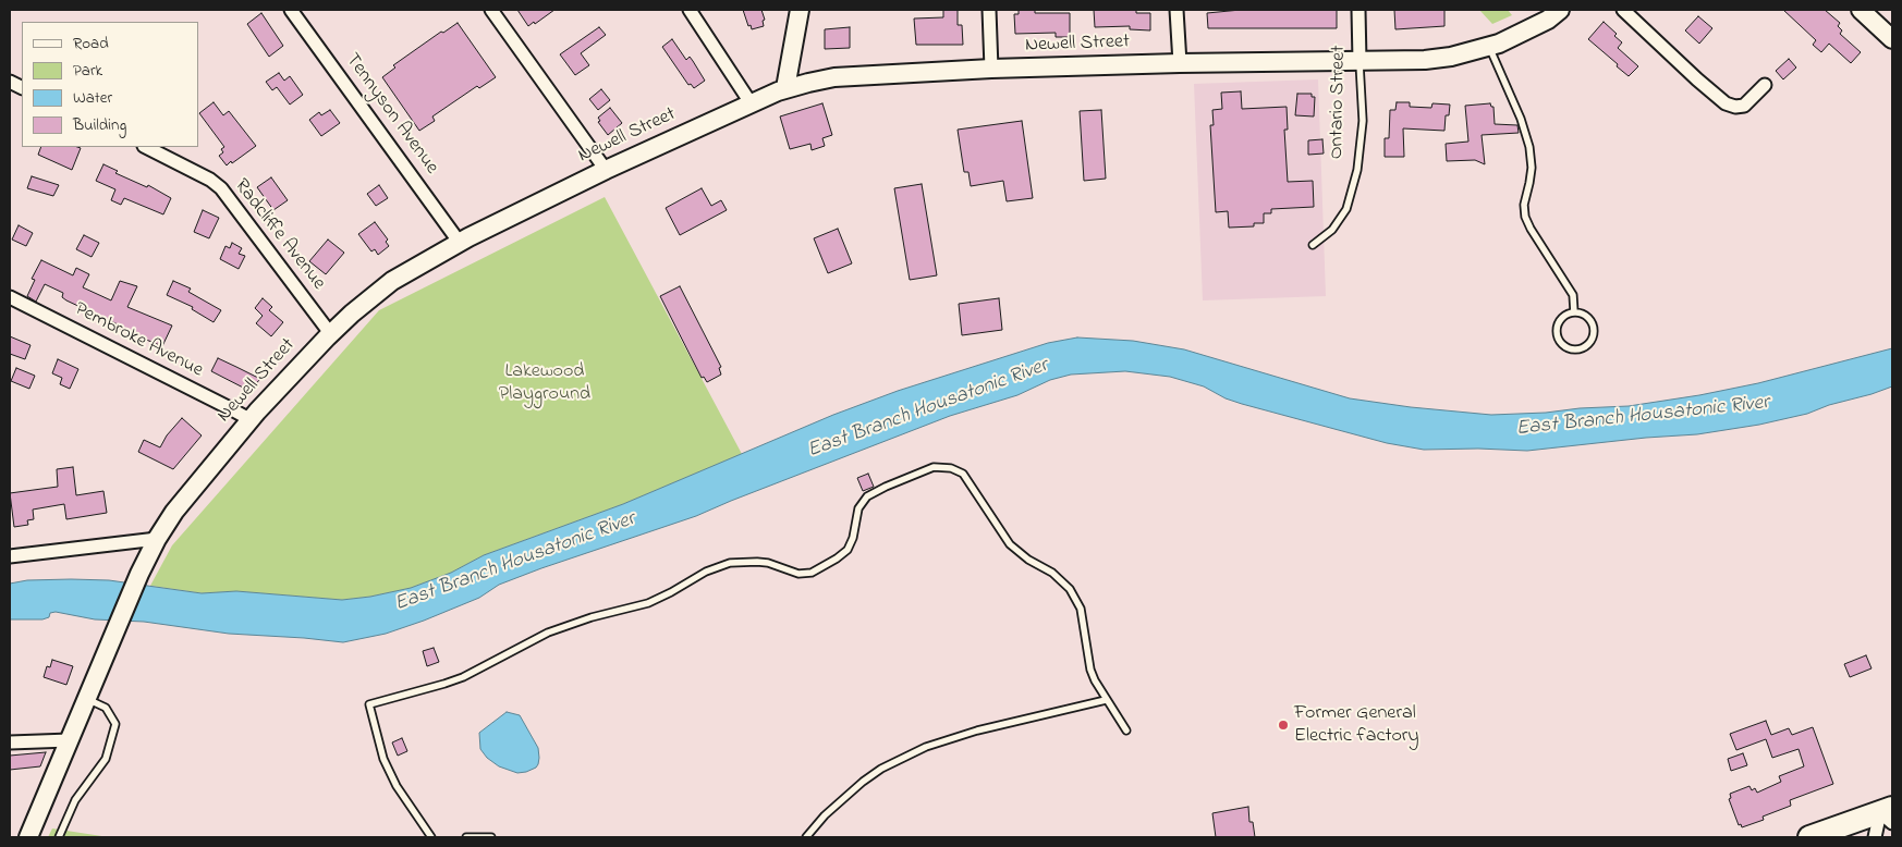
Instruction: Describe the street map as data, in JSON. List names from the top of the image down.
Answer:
{
  "streets": {
    "street": [
      "Newell Street",
      "Ontario Street",
      "Tennyson Avenue",
      "Radcliffe Avenue",
      "Pembroke Avenue"
    ]
  },
  "crossings": [
    ["Newell Street", "Ontario Street"],
    ["Newell Street", "Tennyson Avenue"],
    ["Newell Street", "Radcliffe Avenue"],
    ["Newell Street", "Pembroke Avenue"]
  ],
  "water": ["East Branch Housatonic River"],
  "parks": ["Lakewood Playground"],
  "places": ["Former General Electric factory"],
  "legend": [
    "Road",
    "Park",
    "Water",
    "Building"
  ]
}
